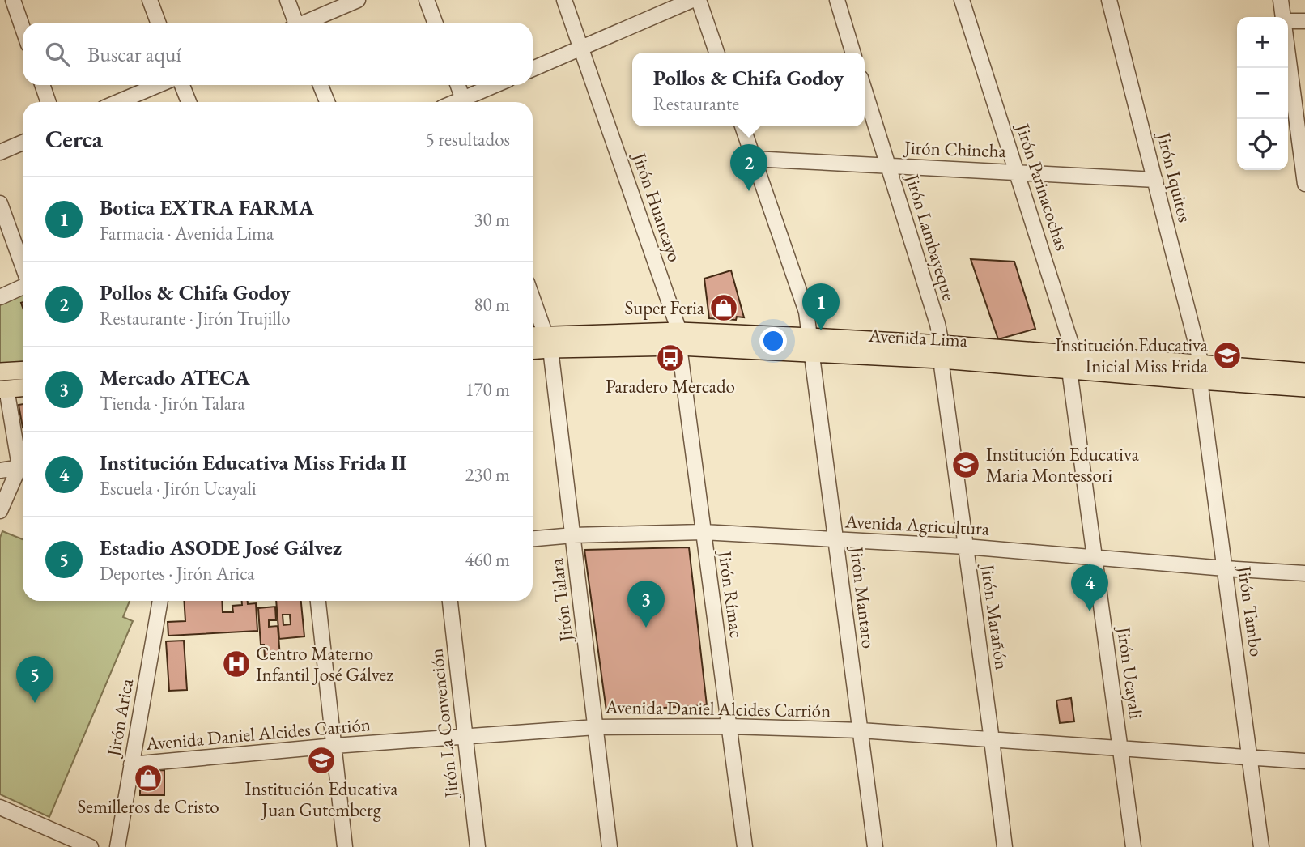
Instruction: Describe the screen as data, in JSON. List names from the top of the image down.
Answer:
{
  "streets": {
    "main road": ["Avenida Lima"],
    "street": [
      "Jirón Chincha",
      "Jirón Iquitos",
      "Jirón Parinacochas",
      "Jirón Huancayo",
      "Jirón Lambayeque",
      "Avenida Agricultura",
      "Jirón Rímac",
      "Jirón Mantaro",
      "Jirón Talara",
      "Jirón Tambo",
      "Jirón Marañón",
      "Jirón Ucayali",
      "Avenida Daniel Alcides Carrión",
      "Jirón Arica",
      "Jirón La Convención"
    ]
  },
  "crossings": [
    ["Jirón Chincha", "Jirón Iquitos"],
    ["Jirón Chincha", "Jirón Parinacochas"],
    ["Jirón Chincha", "Jirón Lambayeque"],
    ["Jirón Chincha", "Jirón Mantaro"],
    ["Jirón Iquitos", "Avenida Lima"],
    ["Jirón Iquitos", "Jirón Tambo"],
    ["Jirón Parinacochas", "Avenida Lima"],
    ["Jirón Parinacochas", "Jirón Ucayali"],
    ["Jirón Huancayo", "Avenida Lima"],
    ["Jirón Huancayo", "Jirón Rímac"],
    ["Jirón Lambayeque", "Avenida Lima"],
    ["Jirón Lambayeque", "Jirón Marañón"],
    ["Avenida Lima", "Jirón Rímac"],
    ["Avenida Lima", "Jirón Mantaro"],
    ["Avenida Lima", "Jirón Talara"],
    ["Avenida Lima", "Jirón Tambo"],
    ["Avenida Lima", "Jirón Marañón"],
    ["Avenida Lima", "Jirón Ucayali"],
    ["Avenida Agricultura", "Jirón Rímac"],
    ["Avenida Agricultura", "Jirón Mantaro"],
    ["Avenida Agricultura", "Jirón Talara"],
    ["Avenida Agricultura", "Jirón Tambo"],
    ["Avenida Agricultura", "Jirón Marañón"],
    ["Avenida Agricultura", "Jirón Ucayali"],
    ["Jirón Rímac", "Avenida Daniel Alcides Carrión"],
    ["Jirón Mantaro", "Avenida Daniel Alcides Carrión"],
    ["Jirón Talara", "Avenida Daniel Alcides Carrión"],
    ["Jirón Tambo", "Avenida Daniel Alcides Carrión"],
    ["Jirón Marañón", "Avenida Daniel Alcides Carrión"],
    ["Jirón Ucayali", "Avenida Daniel Alcides Carrión"],
    ["Avenida Daniel Alcides Carrión", "Jirón Arica"],
    ["Avenida Daniel Alcides Carrión", "Jirón La Convención"]
  ],
  "places": {
    "shop": ["Super Feria", "Semilleros de Cristo"],
    "school or university": ["Institución Educativa Inicial Miss Frida", "Institución Educativa Maria Montessori", "Institución Educativa Juan Gutemberg"],
    "bus stop": ["Paradero Mercado"],
    "hospital": ["Centro Materno Infantil José Gálvez"]
  },
  "page": {
    "map_buttons": ["+", "−"],
    "search": "Buscar aquí",
    "popup": ["Pollos & Chifa Godoy", "Restaurante"],
    "heading": ["Cerca", "5 resultados"],
    "pins": [
      "2",
      "1",
      "4",
      "3",
      "5"
    ],
    "list": [
      {
        "mark": "1",
        "name": "Botica EXTRA FARMA",
        "note": "Farmacia · Avenida Lima",
        "value": "30 m"
      },
      {
        "mark": "2",
        "name": "Pollos & Chifa Godoy",
        "note": "Restaurante · Jirón Trujillo",
        "value": "80 m"
      },
      {
        "mark": "3",
        "name": "Mercado ATECA",
        "note": "Tienda · Jirón Talara",
        "value": "170 m"
      },
      {
        "mark": "4",
        "name": "Institución Educativa Miss Frida II",
        "note": "Escuela · Jirón Ucayali",
        "value": "230 m"
      },
      {
        "mark": "5",
        "name": "Estadio ASODE José Gálvez",
        "note": "Deportes · Jirón Arica",
        "value": "460 m"
      }
    ]
  }
}
